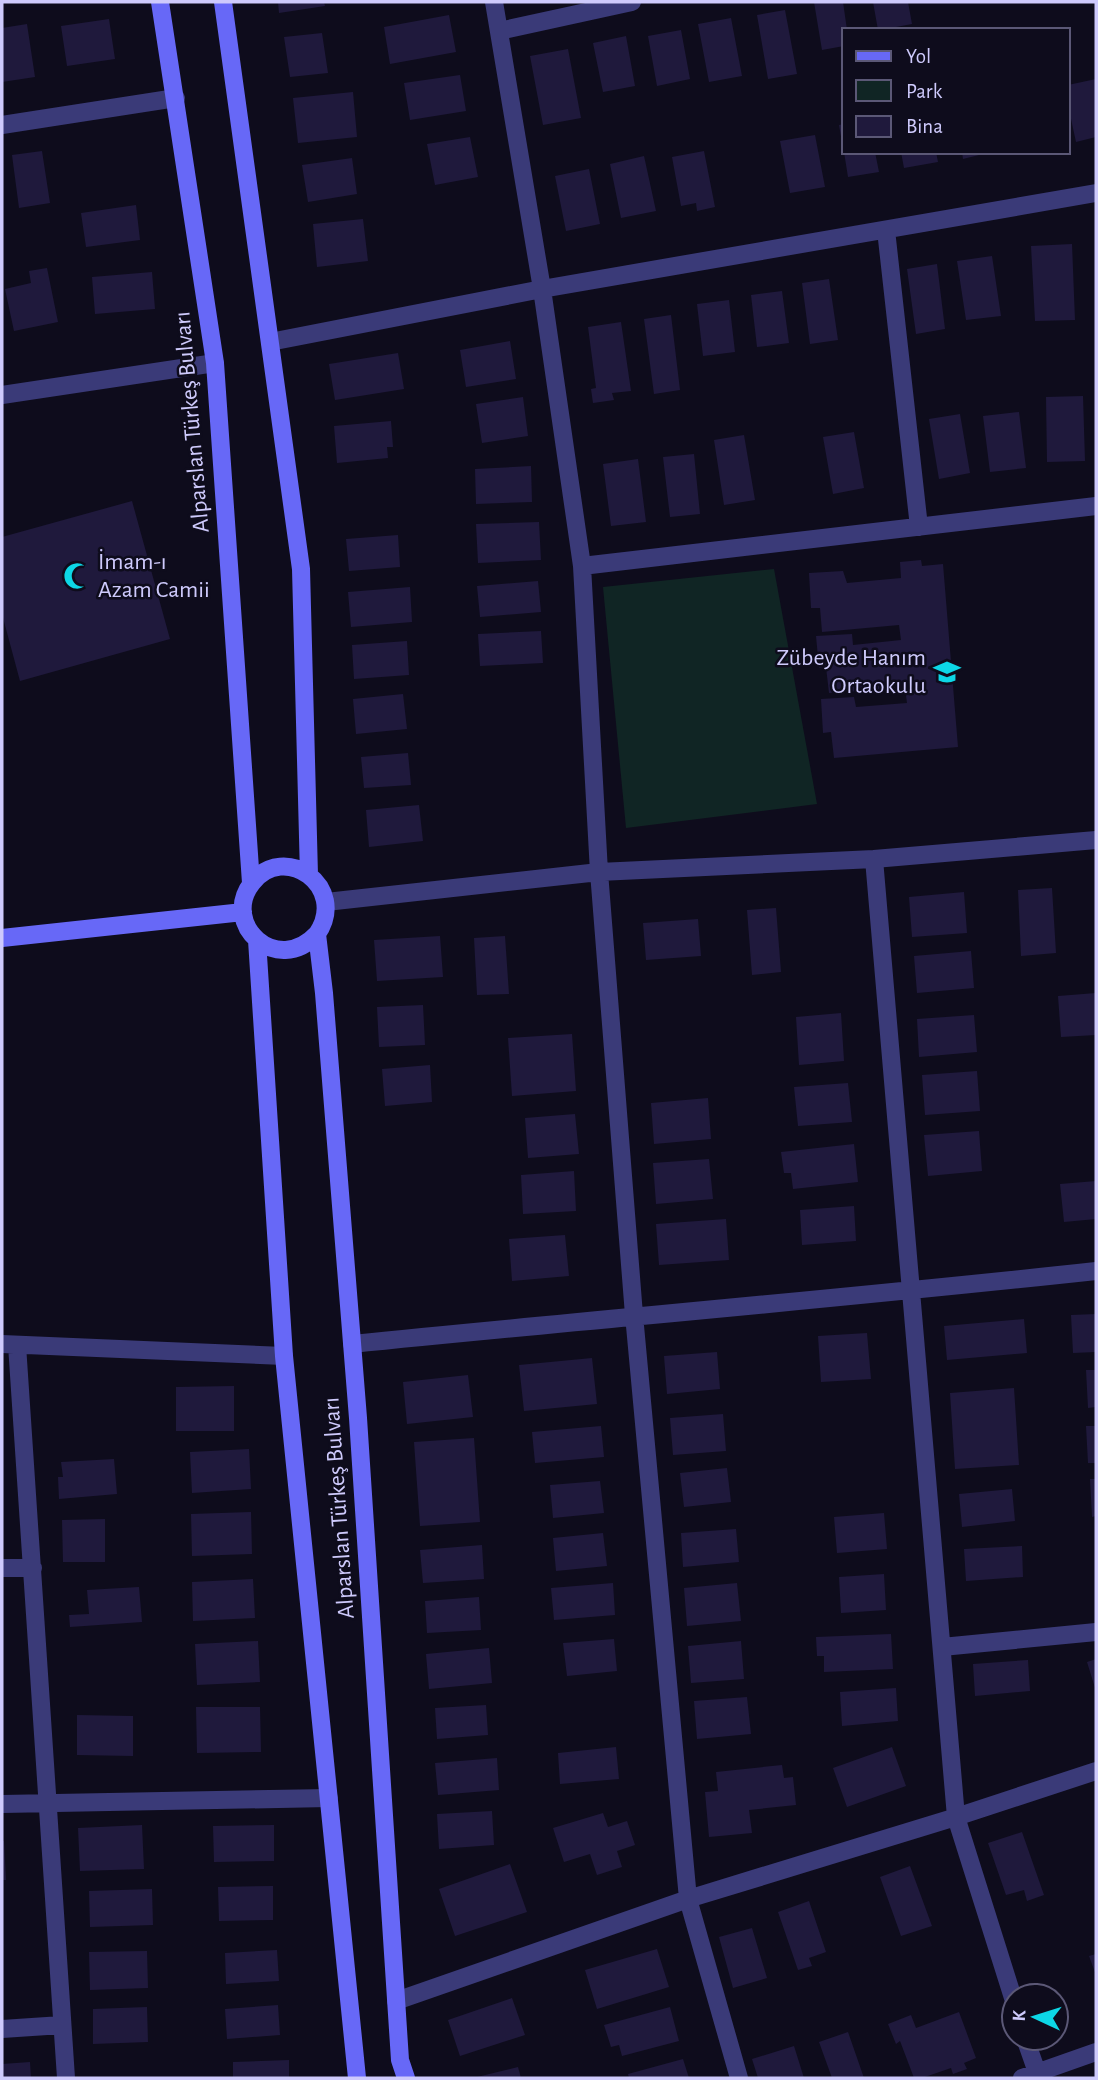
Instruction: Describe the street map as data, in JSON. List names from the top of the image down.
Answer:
{
  "streets": {
    "main road": ["Alparslan Türkeş Bulvarı"]
  },
  "places": {
    "mosque": ["İmam-ı Azam Camii"],
    "school or university": ["Zübeyde Hanım Ortaokulu"]
  },
  "legend": ["Yol", "Park", "Bina"],
  "north": "left"
}
